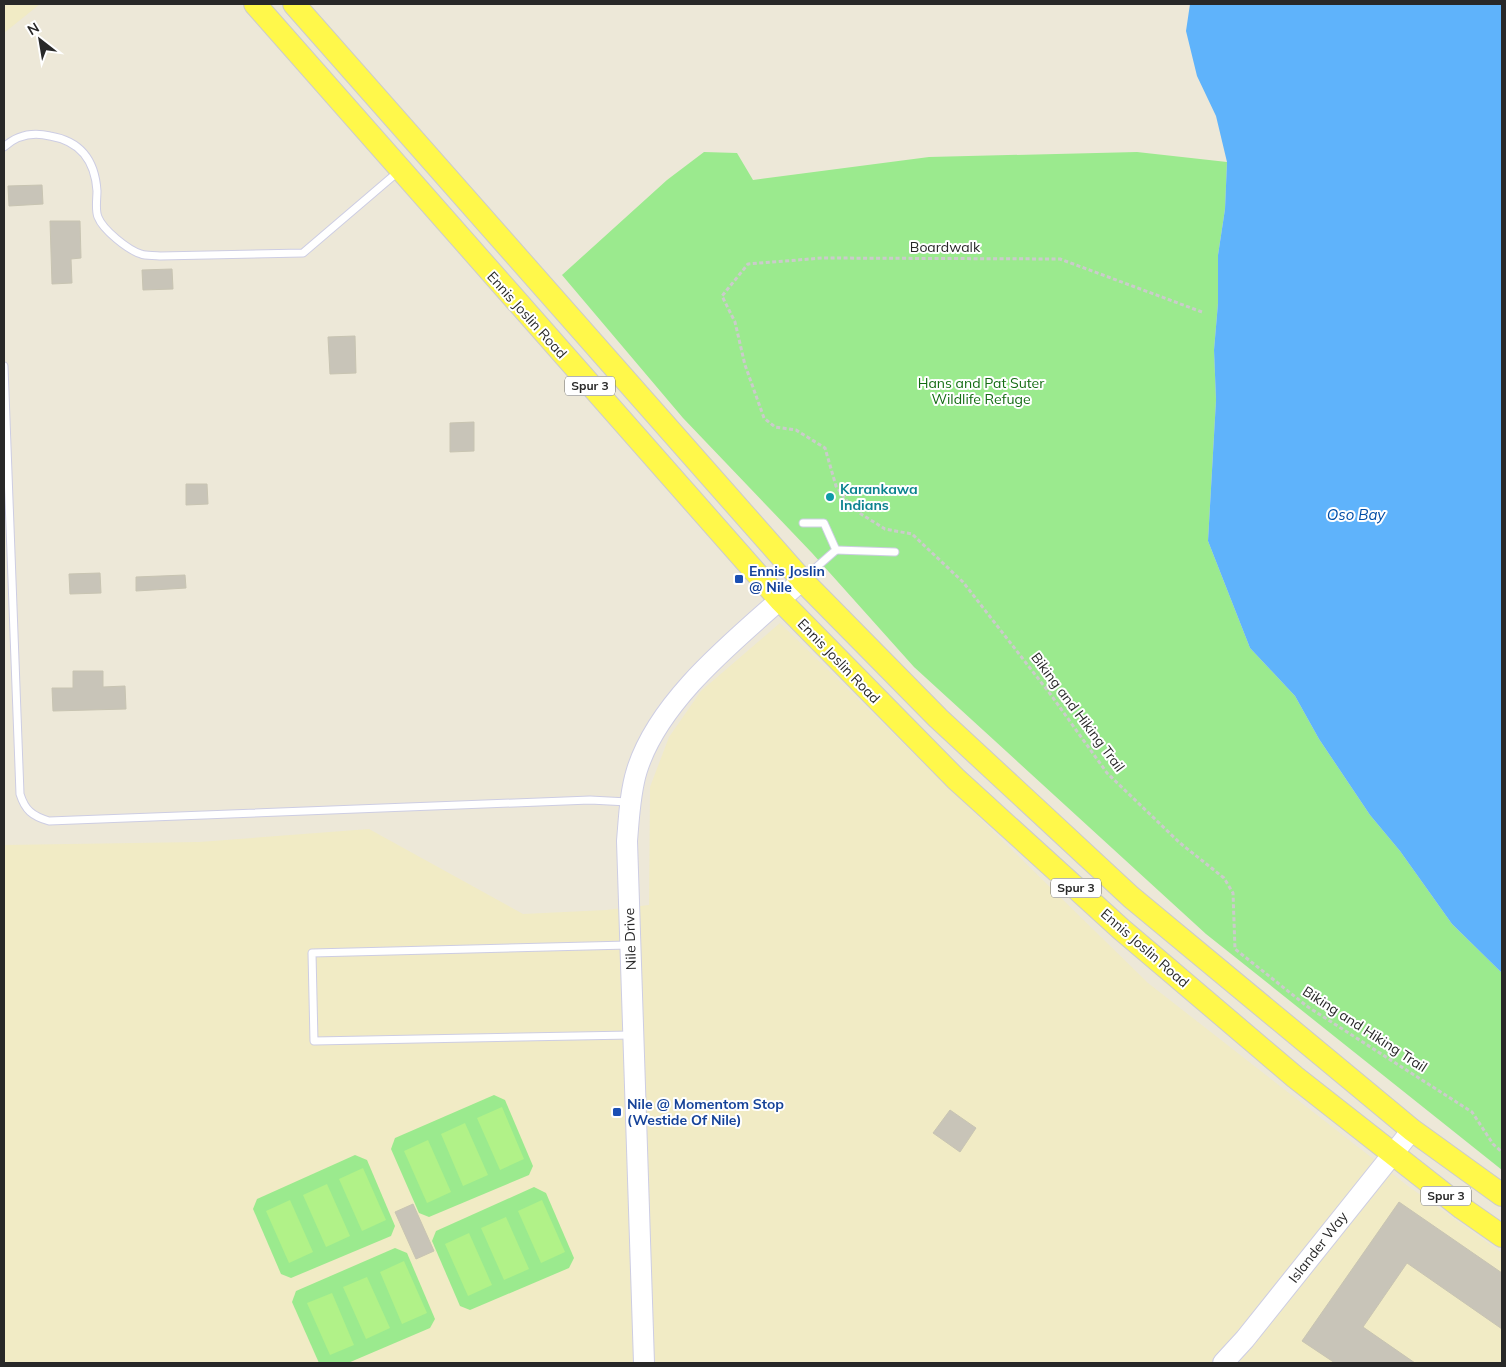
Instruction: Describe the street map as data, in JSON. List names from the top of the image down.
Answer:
{
  "streets": {
    "main road": [
      "Ennis Joslin Road",
      "Spur 3",
      "Nile Drive",
      "Islander Way"
    ],
    "path": ["Boardwalk", "Biking and Hiking Trail"]
  },
  "crossings": [
    ["Boardwalk", "Biking and Hiking Trail"],
    ["Ennis Joslin Road", "Nile Drive"],
    ["Ennis Joslin Road", "Islander Way"],
    ["Spur 3", "Nile Drive"],
    ["Spur 3", "Islander Way"]
  ],
  "water": ["Oso Bay"],
  "parks": ["Hans and Pat Suter Wildlife Refuge"],
  "places": {
    "other": ["Karankawa Indians"],
    "transit": ["Ennis Joslin @ Nile", "Nile @ Momentom Stop (Westide Of Nile)"]
  },
  "north": "top left"
}
